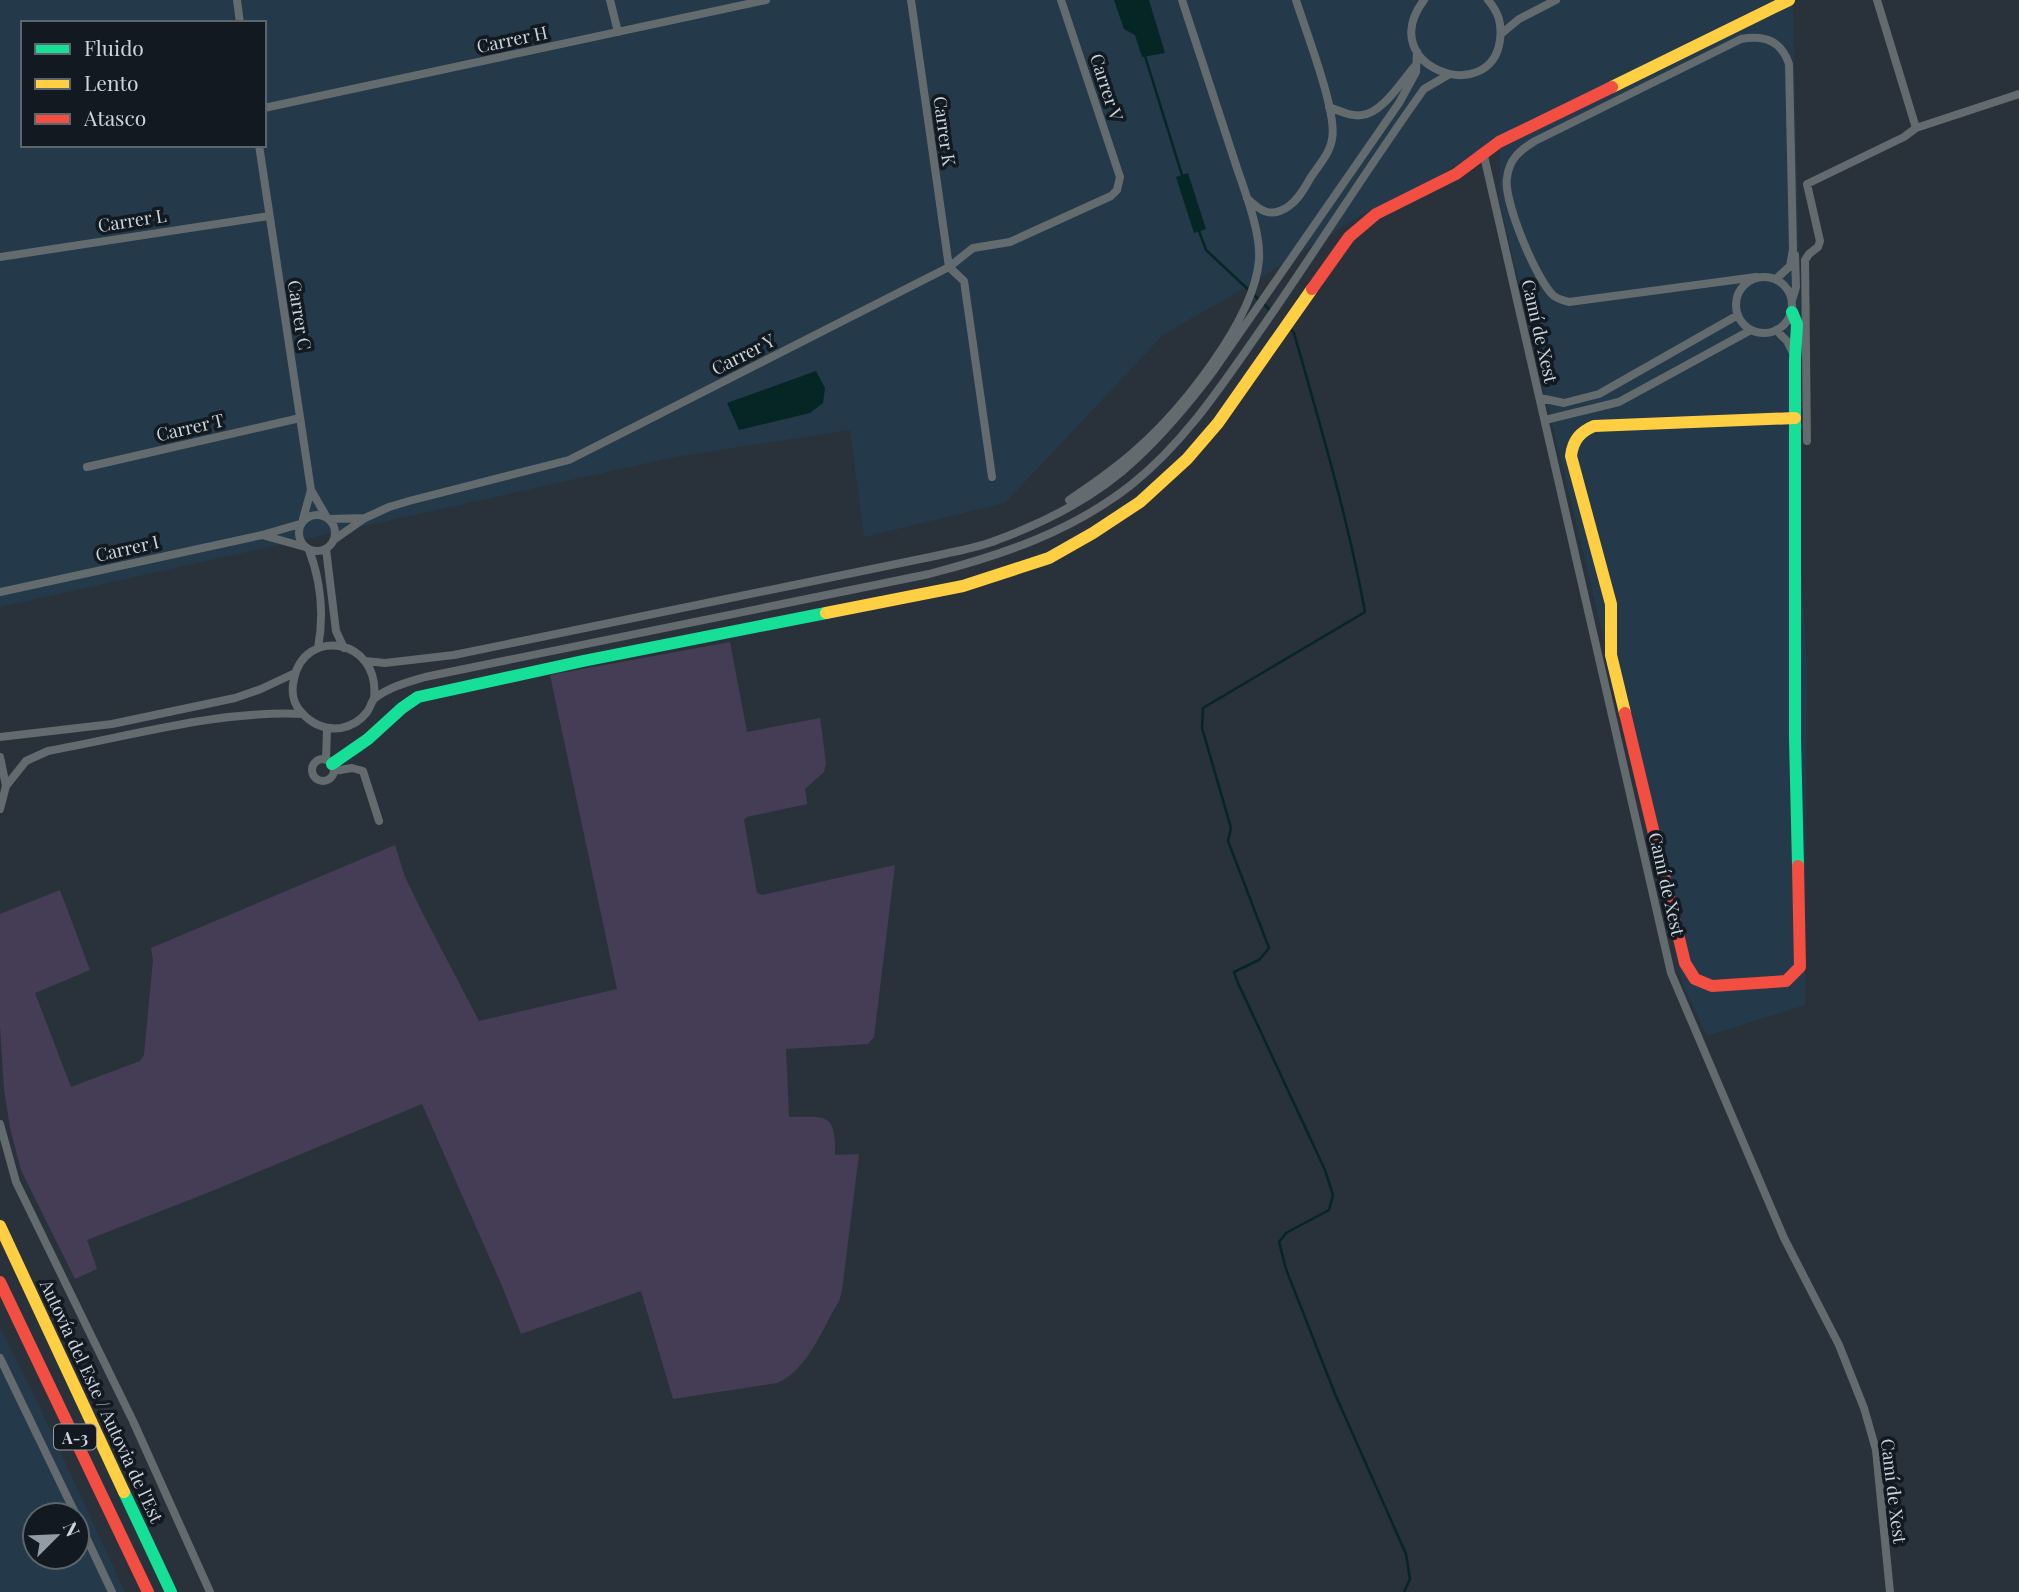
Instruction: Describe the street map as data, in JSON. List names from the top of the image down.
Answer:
{
  "streets": {
    "main road": ["Autovía del Este / Autovia de l'Est", "A-3"],
    "street": [
      "Carrer H",
      "Carrer V",
      "Carrer K",
      "Carrer L",
      "Carrer C",
      "Camí de Xest",
      "Carrer Y",
      "Carrer T",
      "Carrer I"
    ]
  },
  "crossings": [
    ["Carrer V", "Carrer Y"],
    ["Carrer K", "Carrer Y"],
    ["Carrer L", "Carrer C"],
    ["Carrer C", "Carrer Y"],
    ["Carrer C", "Carrer T"],
    ["Carrer C", "Carrer I"],
    ["Carrer Y", "Carrer I"]
  ],
  "legend": ["Fluido", "Lento", "Atasco"],
  "north": "top right"
}
